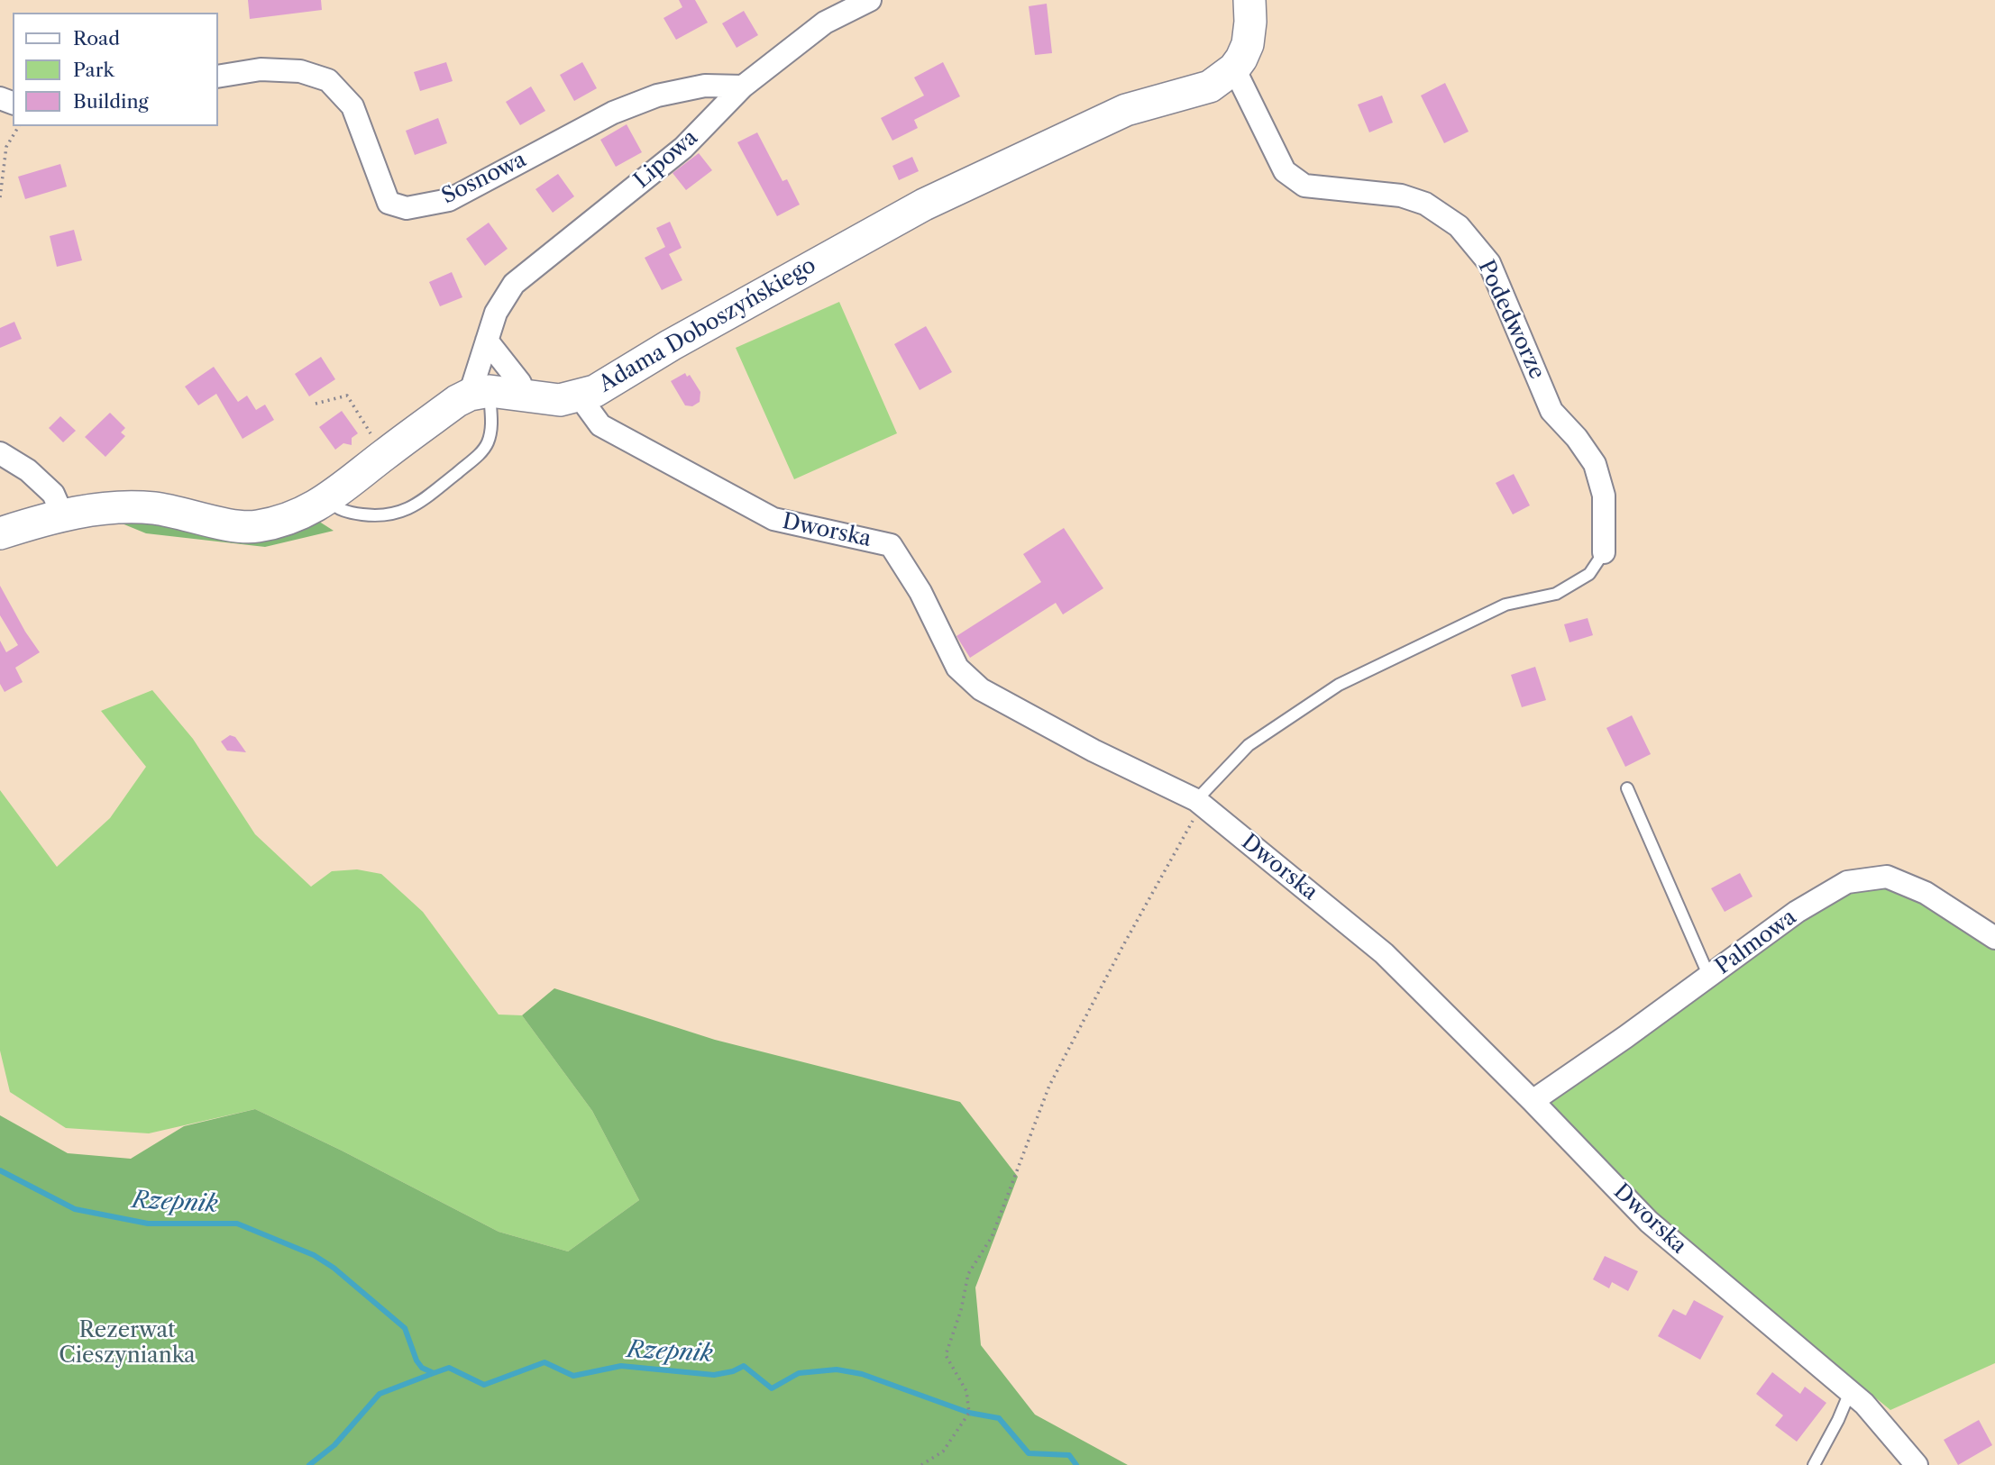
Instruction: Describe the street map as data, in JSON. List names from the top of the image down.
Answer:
{
  "streets": {
    "street": [
      "Lipowa",
      "Sosnowa",
      "Podedworze",
      "Adama Doboszyńskiego",
      "Dworska",
      "Palmowa"
    ]
  },
  "crossings": [
    ["Lipowa", "Sosnowa"],
    ["Lipowa", "Adama Doboszyńskiego"],
    ["Podedworze", "Adama Doboszyńskiego"],
    ["Adama Doboszyńskiego", "Dworska"],
    ["Dworska", "Palmowa"]
  ],
  "water": ["Rzepnik"],
  "parks": ["Rezerwat Cieszynianka"],
  "legend": ["Road", "Park", "Building"]
}
